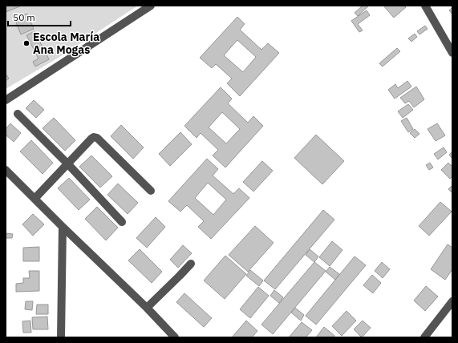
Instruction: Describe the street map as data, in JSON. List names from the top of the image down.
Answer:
{
  "places": ["Escola María Ana Mogas"],
  "scale_bar": "50 m"
}
